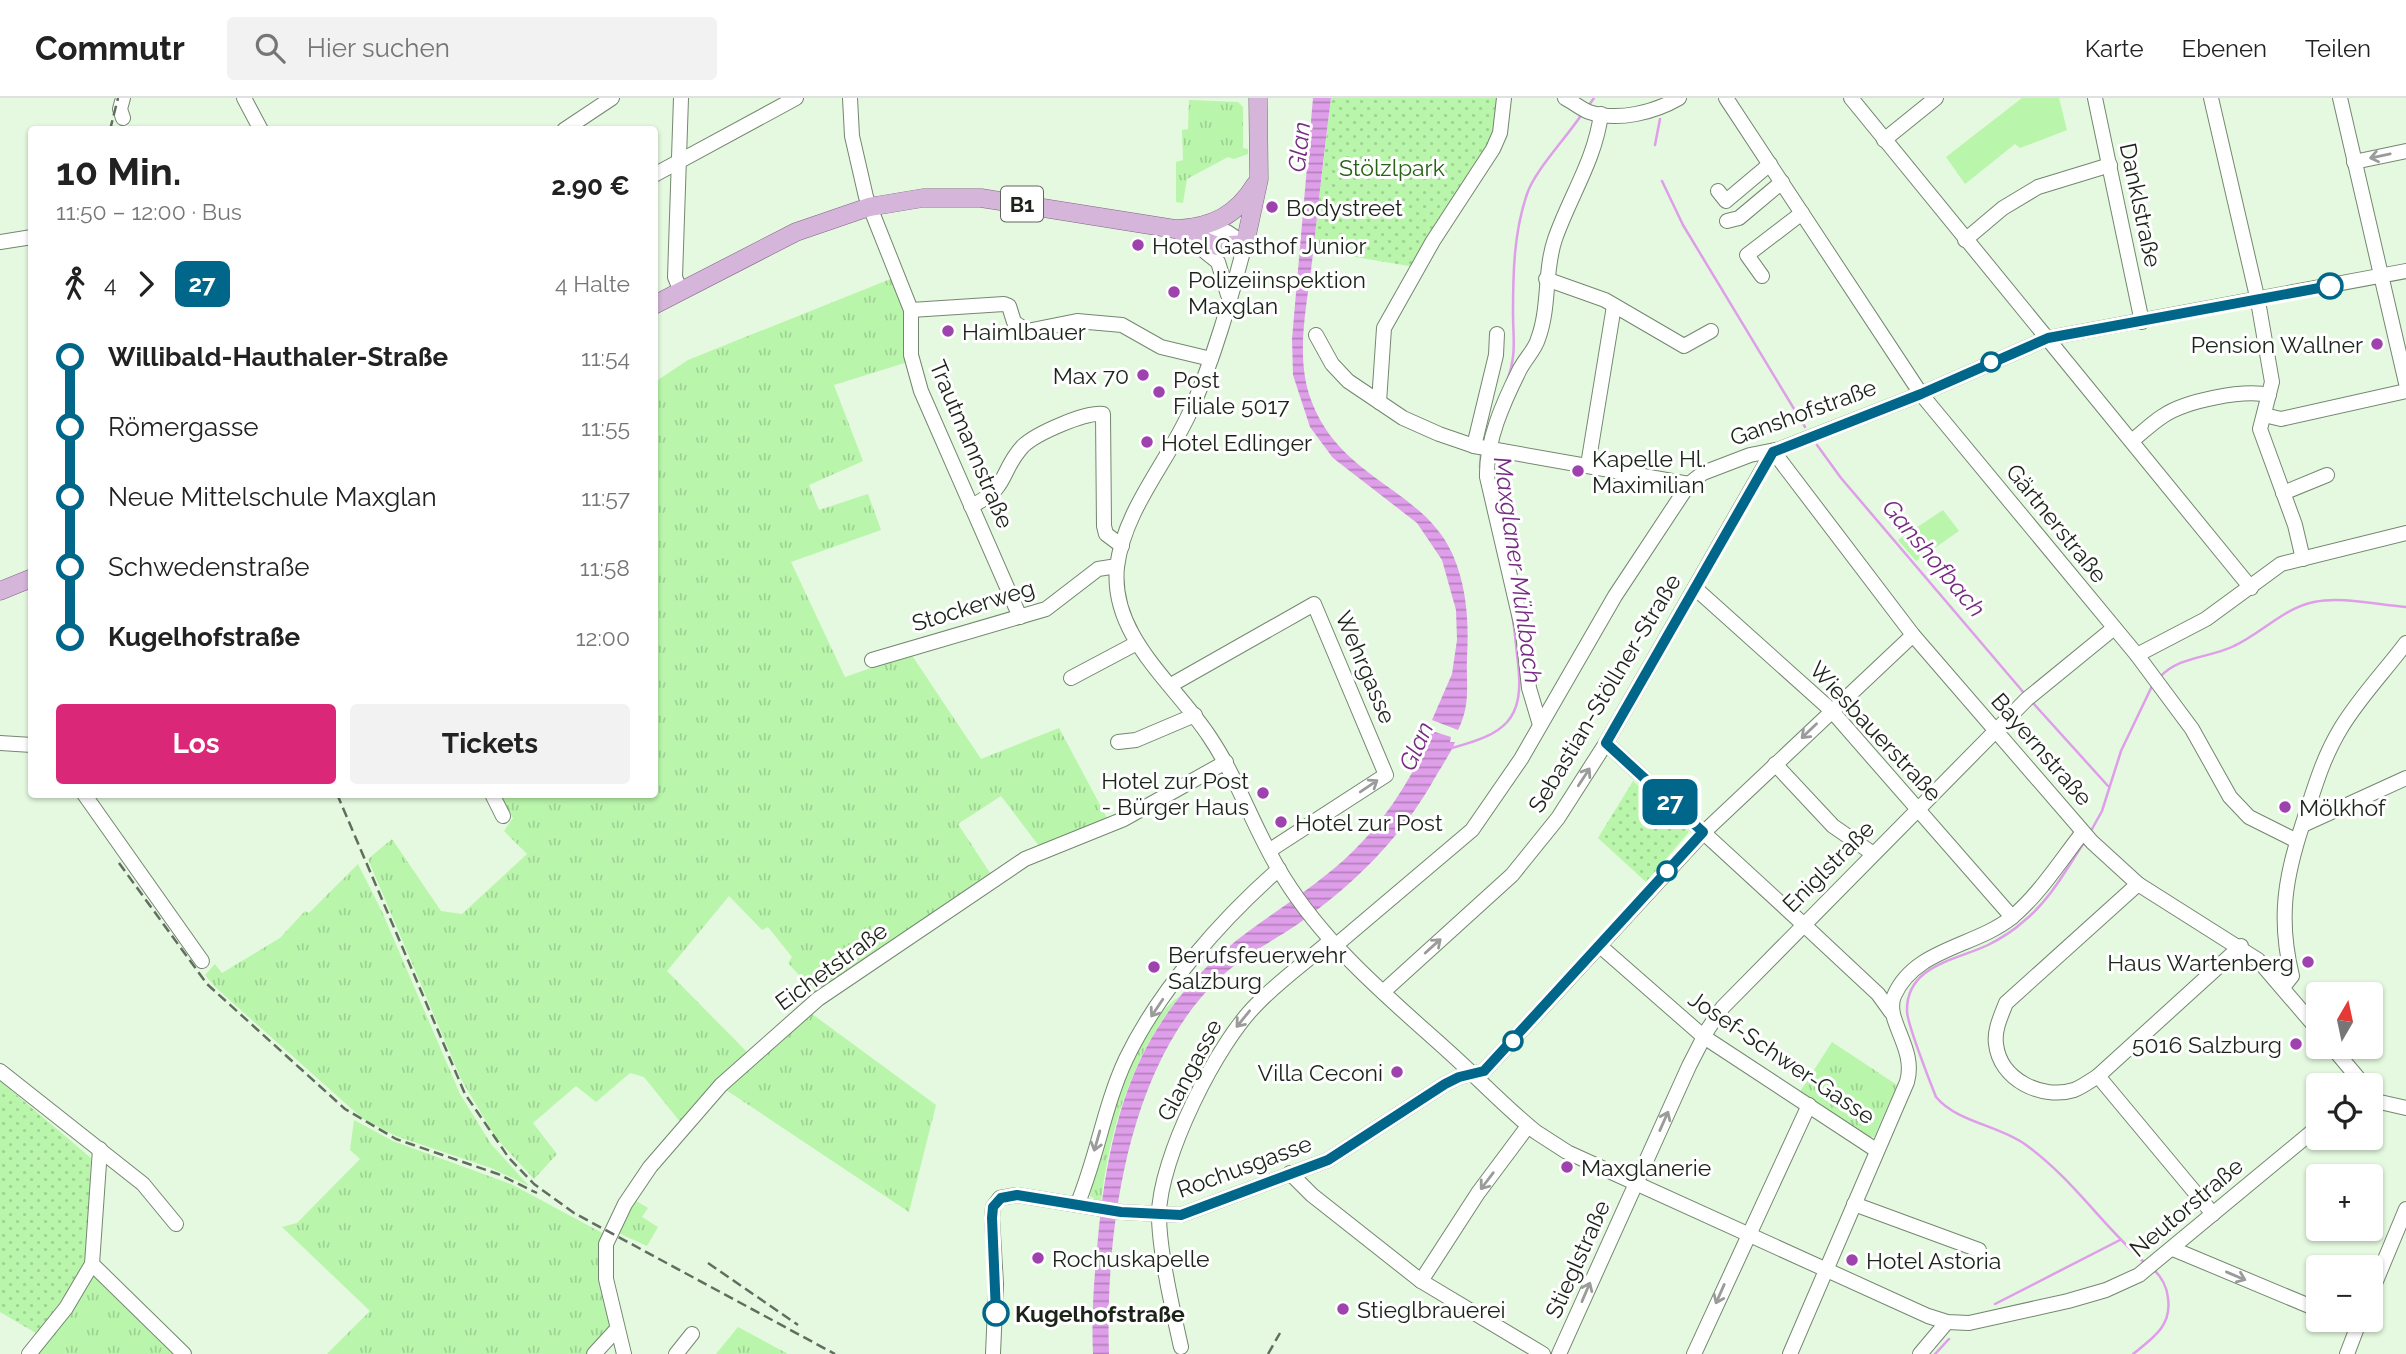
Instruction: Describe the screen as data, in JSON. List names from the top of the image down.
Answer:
{
  "streets": {
    "main road": ["B1"],
    "street": [
      "Danklstraße",
      "Ganshofstraße",
      "Trautmannstraße",
      "Gärtnerstraße",
      "Stockerweg",
      "Wehrgasse",
      "Sebastian-Stöllner-Straße",
      "Wiesbauerstraße",
      "Bayernstraße",
      "Eniglstraße",
      "Eichetstraße",
      "Josef-Schwer-Gasse",
      "Glangasse",
      "Rochusgasse",
      "Neutorstraße",
      "Stieglstraße"
    ]
  },
  "crossings": [
    ["B1", "Trautmannstraße"],
    ["Danklstraße", "Ganshofstraße"],
    ["Ganshofstraße", "Gärtnerstraße"],
    ["Ganshofstraße", "Sebastian-Stöllner-Straße"],
    ["Ganshofstraße", "Bayernstraße"],
    ["Ganshofstraße", "Glangasse"],
    ["Trautmannstraße", "Stockerweg"],
    ["Gärtnerstraße", "Eniglstraße"],
    ["Sebastian-Stöllner-Straße", "Wiesbauerstraße"],
    ["Sebastian-Stöllner-Straße", "Bayernstraße"],
    ["Wiesbauerstraße", "Eniglstraße"],
    ["Wiesbauerstraße", "Rochusgasse"],
    ["Bayernstraße", "Eniglstraße"],
    ["Bayernstraße", "Rochusgasse"],
    ["Eniglstraße", "Josef-Schwer-Gasse"],
    ["Eniglstraße", "Stieglstraße"],
    ["Josef-Schwer-Gasse", "Rochusgasse"],
    ["Glangasse", "Rochusgasse"]
  ],
  "one_way": ["Sebastian-Stöllner-Straße"],
  "water": ["Glan", "Ganshofbach", "Maxglaner Mühlbach"],
  "parks": ["Stölzlpark"],
  "places": [
    "Bodystreet",
    "Hotel Gasthof Junior",
    "Polizeiinspektion Maxglan",
    "Haimlbauer",
    "Pension Wallner",
    "Max 70",
    "Post Filiale 5017",
    "Hotel Edlinger",
    "Kapelle Hl. Maximilian",
    "Hotel zur Post - Bürger Haus",
    "Mölkhof",
    "Hotel zur Post",
    "Haus Wartenberg",
    "Berufsfeuerwehr Salzburg",
    "5016 Salzburg",
    "Villa Ceconi",
    "Maxglanerie",
    "Rochuskapelle",
    "Hotel Astoria",
    "Stieglbrauerei",
    "Kugelhofstraße"
  ],
  "lines": ["bus line 27"],
  "north": "top",
  "page": {
    "header": "Commutr",
    "search": "Hier suchen",
    "nav": ["Karte", "Ebenen", "Teilen"],
    "on_map": "27",
    "heading": ["10 Min.", "11:50 – 12:00 · Bus", "2.90 €"],
    "legs": ["4", "27", "4 Halte"],
    "list": [
      {
        "name": "Willibald-Hauthaler-Straße",
        "value": "11:54"
      },
      {
        "name": "Römergasse",
        "value": "11:55"
      },
      {
        "name": "Neue Mittelschule Maxglan",
        "value": "11:57"
      },
      {
        "name": "Schwedenstraße",
        "value": "11:58"
      },
      {
        "name": "Kugelhofstraße",
        "value": "12:00"
      }
    ],
    "buttons": ["Los", "Tickets"],
    "map_buttons": ["+", "−"]
  }
}
